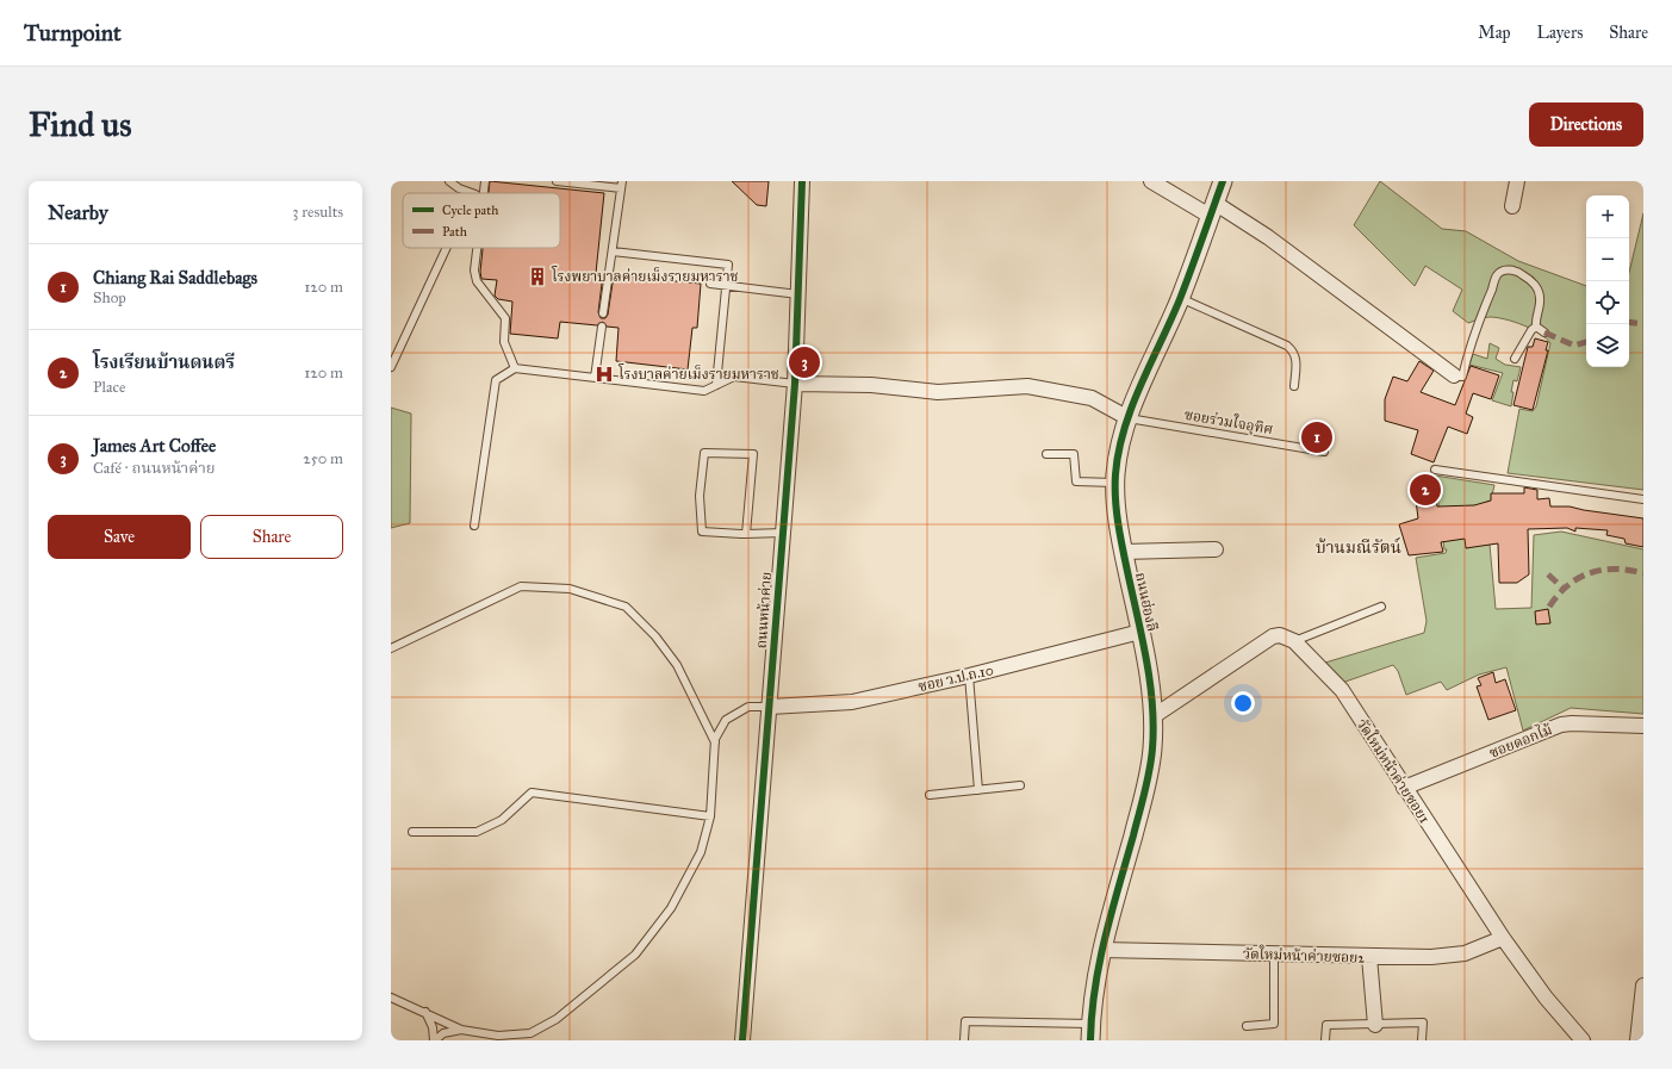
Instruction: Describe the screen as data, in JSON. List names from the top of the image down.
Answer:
{
  "streets": {
    "street": [
      "ถนนฮ่องลี",
      "ถนนหน้าค่าย",
      "ซอย ว.ป.ถ.10",
      "ซอยดอกไม้",
      "วัดใหม่หน้าค่ายซอย1",
      "วัดใหม่หน้าค่ายซอย2"
    ],
    "lane": ["ซอยร่วมใจอุทิศ"]
  },
  "crossings": [
    ["ซอยร่วมใจอุทิศ", "ถนนฮ่องลี"],
    ["ถนนฮ่องลี", "ซอย ว.ป.ถ.10"],
    ["ถนนฮ่องลี", "วัดใหม่หน้าค่ายซอย2"],
    ["ถนนหน้าค่าย", "ซอย ว.ป.ถ.10"],
    ["ซอยดอกไม้", "วัดใหม่หน้าค่ายซอย1"],
    ["วัดใหม่หน้าค่ายซอย1", "วัดใหม่หน้าค่ายซอย2"]
  ],
  "districts": ["บ้านมณีรัตน์"],
  "places": {
    "building": ["โรงพยาบาลค่ายเม็งรายมหาราช"],
    "hospital": ["โรงบาลค่ายเม็งรายมหาราช"]
  },
  "legend": ["Cycle path", "Path"],
  "page": {
    "header": "Turnpoint",
    "nav": ["Map", "Layers", "Share"],
    "buttons": [
      "Directions",
      ["Save", "Share"]
    ],
    "title": "Find us",
    "heading": ["Nearby", "3 results"],
    "map_buttons": ["+", "−"],
    "list": [
      {
        "mark": "1",
        "name": "Chiang Rai Saddlebags",
        "note": "Shop",
        "value": "120 m"
      },
      {
        "mark": "2",
        "name": "โรงเรียนบ้านดนตรี",
        "note": "Place",
        "value": "120 m"
      },
      {
        "mark": "3",
        "name": "James Art Coffee",
        "note": "Café · ถนนหน้าค่าย",
        "value": "250 m"
      }
    ],
    "pins": ["3", "1", "2"]
  }
}
